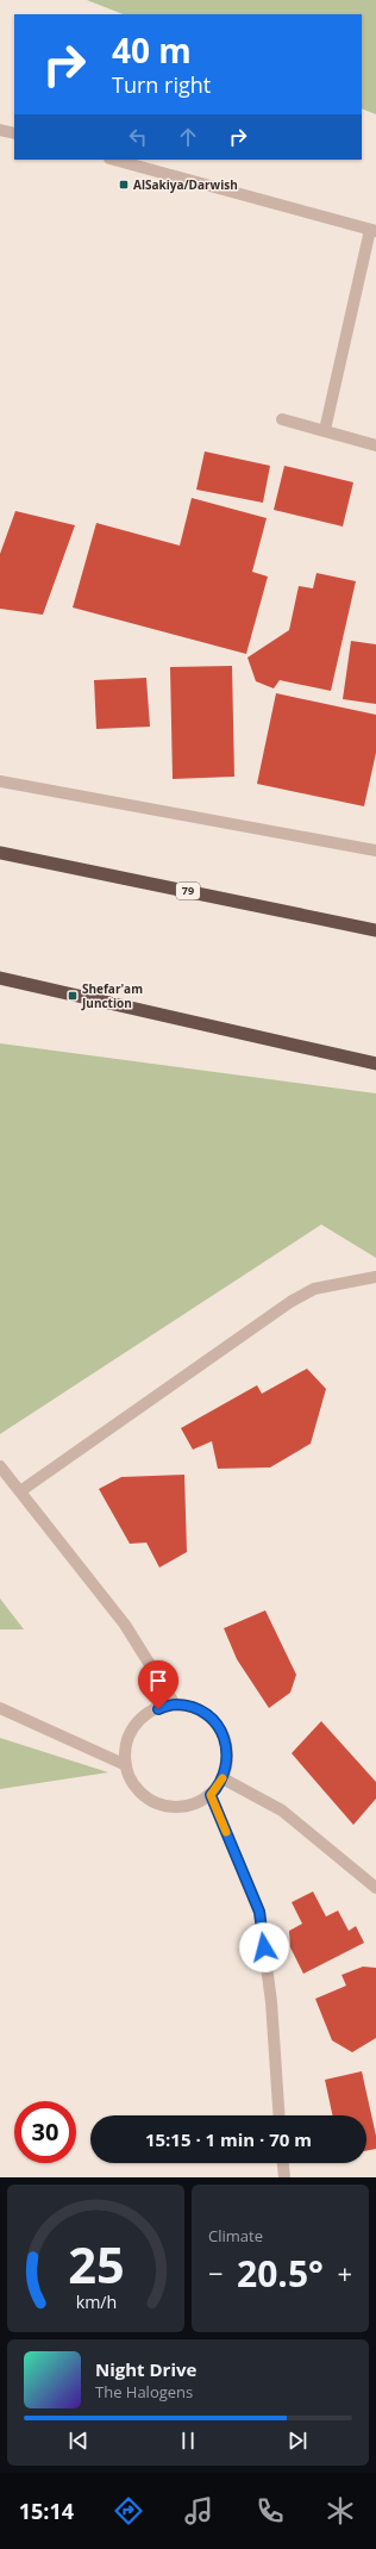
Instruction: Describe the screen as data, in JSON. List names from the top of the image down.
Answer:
{
  "streets": {
    "highway": ["79"]
  },
  "places": {
    "transit": ["AlSakiya/Darwish", "Shefar'am Junction"]
  },
  "page": {
    "turn": ["40 m", "Turn right"],
    "limit": "30",
    "trip": "15:15 · 1 min · 70 m",
    "tile": "Climate",
    "heat": ["−", "20.5°", "+"],
    "song": ["Night Drive", "The Halogens"],
    "tabs": "15:14",
    "gauge": ["25", "km/h"]
  }
}
